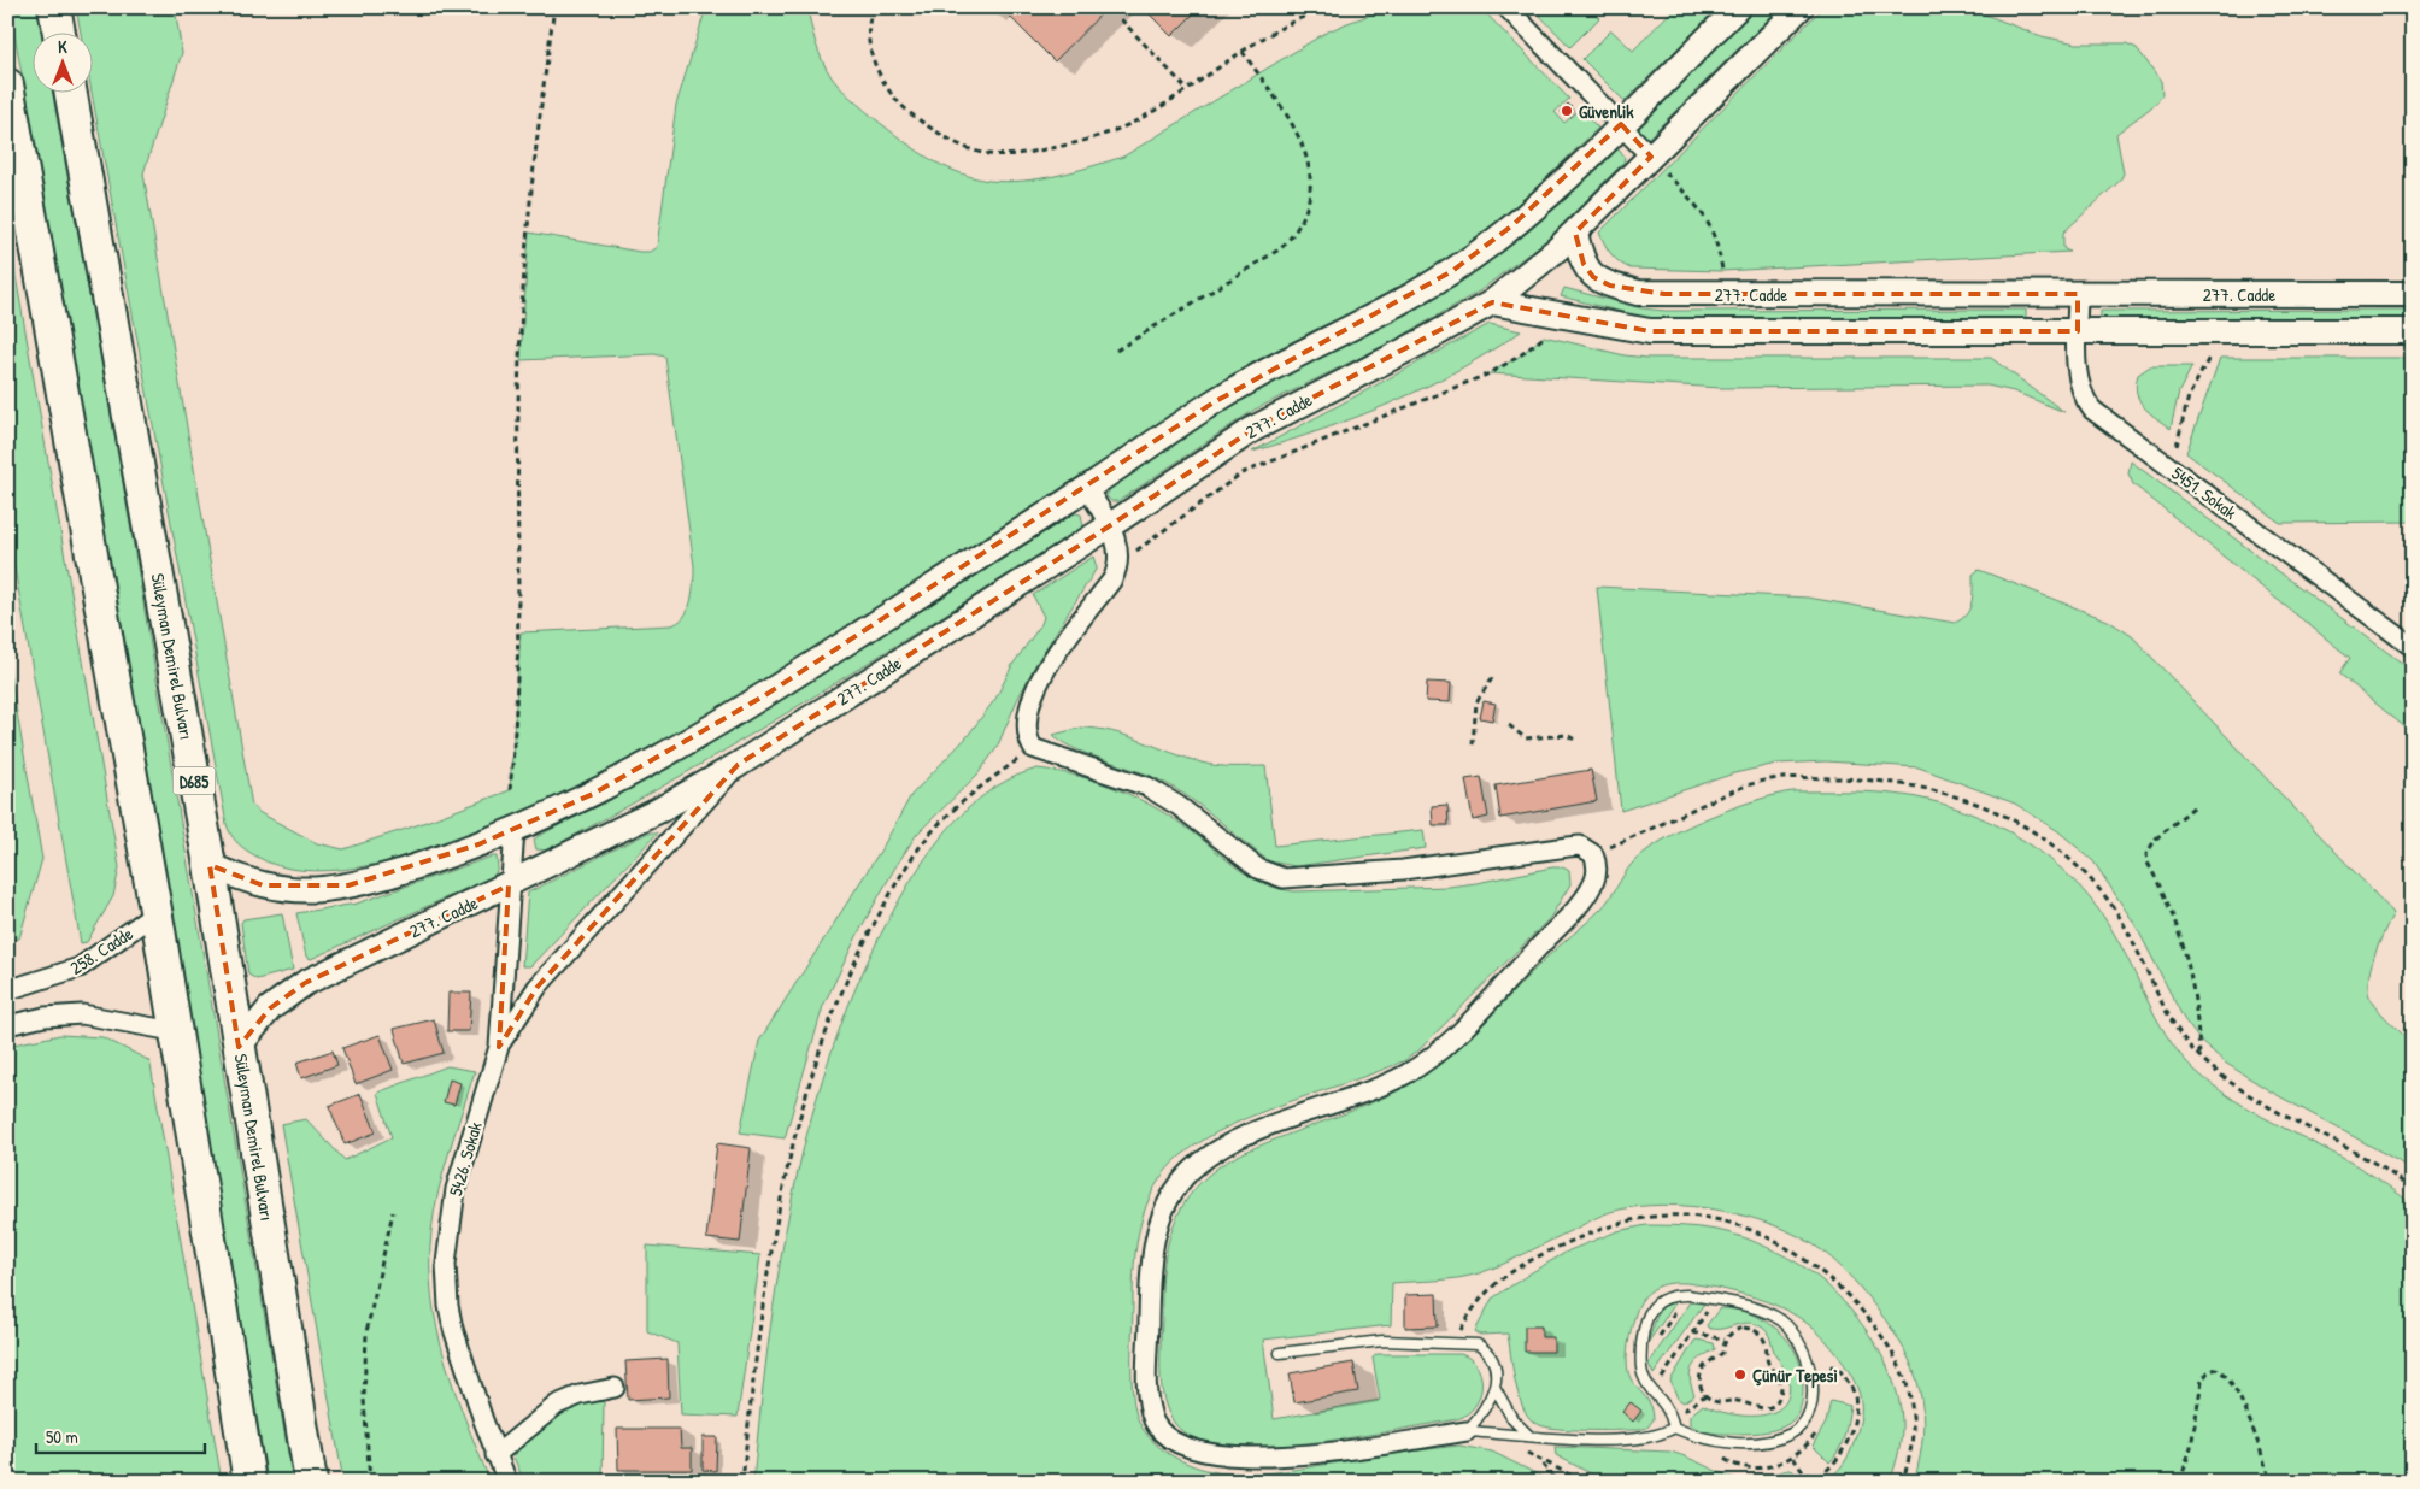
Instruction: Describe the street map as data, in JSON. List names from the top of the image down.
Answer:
{
  "streets": {
    "highway": ["Süleyman Demirel Bulvarı", "D685"],
    "street": [
      "277. Cadde",
      "5451. Sokak",
      "258. Cadde",
      "5426. Sokak"
    ]
  },
  "crossings": [
    ["277. Cadde", "5451. Sokak"],
    ["277. Cadde", "Süleyman Demirel Bulvarı"],
    ["277. Cadde", "5426. Sokak"]
  ],
  "places": ["Güvenlik", "Çünür Tepesi"],
  "scale_bar": "50 m",
  "north": "top"
}
